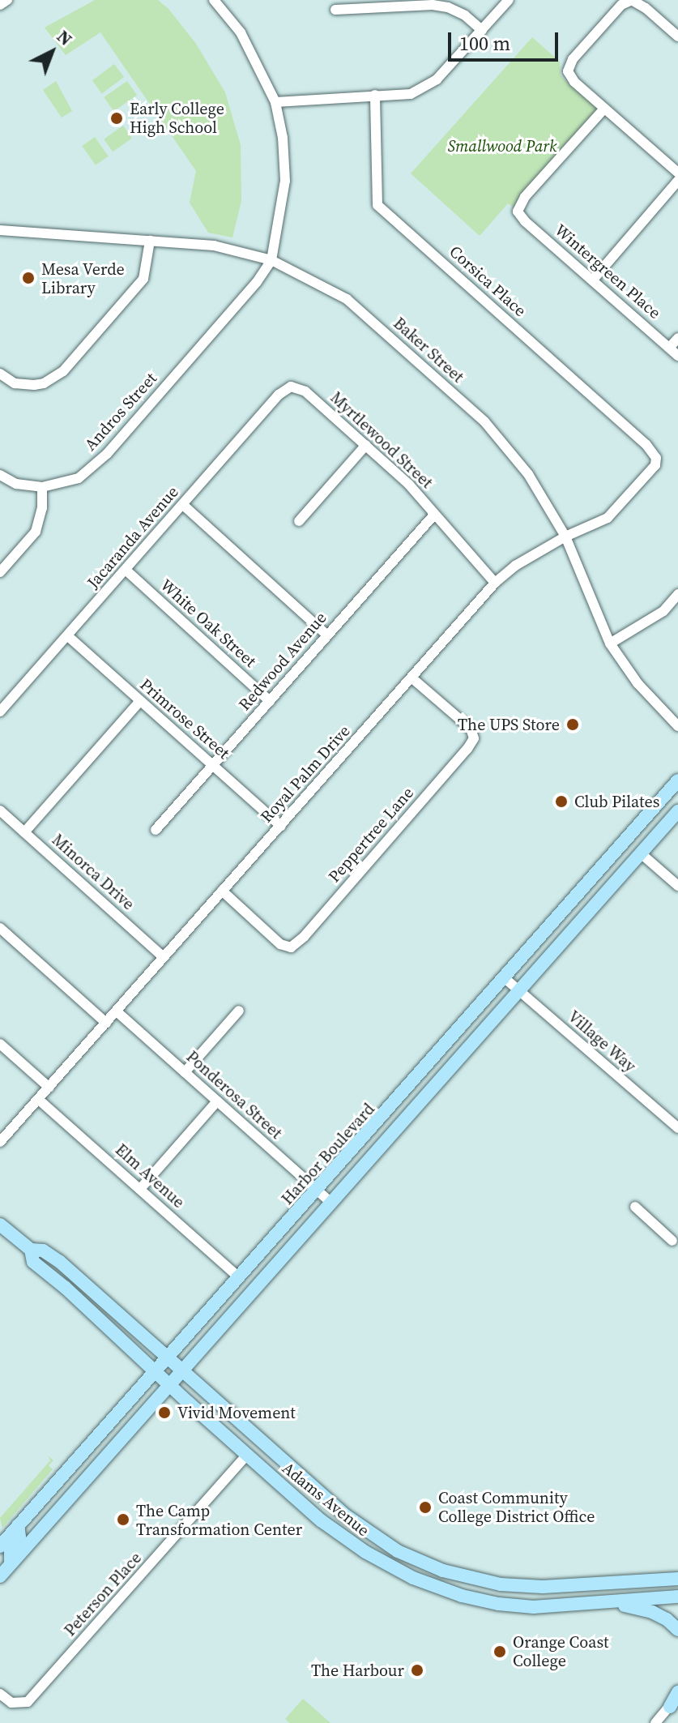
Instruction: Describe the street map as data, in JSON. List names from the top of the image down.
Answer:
{
  "streets": {
    "main road": ["Harbor Boulevard", "Adams Avenue"],
    "street": [
      "Wintergreen Place",
      "Corsica Place",
      "Baker Street",
      "Andros Street",
      "Myrtlewood Street",
      "Jacaranda Avenue",
      "White Oak Street",
      "Redwood Avenue",
      "Primrose Street",
      "Royal Palm Drive",
      "Peppertree Lane",
      "Minorca Drive",
      "Village Way",
      "Ponderosa Street",
      "Elm Avenue",
      "Peterson Place"
    ]
  },
  "crossings": [
    ["Corsica Place", "Royal Palm Drive"],
    ["Baker Street", "Andros Street"],
    ["Baker Street", "Royal Palm Drive"],
    ["Myrtlewood Street", "Jacaranda Avenue"],
    ["Myrtlewood Street", "Redwood Avenue"],
    ["Myrtlewood Street", "Royal Palm Drive"],
    ["Jacaranda Avenue", "White Oak Street"],
    ["Jacaranda Avenue", "Primrose Street"],
    ["White Oak Street", "Redwood Avenue"],
    ["Redwood Avenue", "Primrose Street"],
    ["Primrose Street", "Royal Palm Drive"],
    ["Royal Palm Drive", "Peppertree Lane"],
    ["Royal Palm Drive", "Minorca Drive"],
    ["Royal Palm Drive", "Ponderosa Street"],
    ["Royal Palm Drive", "Elm Avenue"],
    ["Village Way", "Harbor Boulevard"],
    ["Ponderosa Street", "Harbor Boulevard"],
    ["Harbor Boulevard", "Elm Avenue"],
    ["Harbor Boulevard", "Adams Avenue"],
    ["Adams Avenue", "Peterson Place"]
  ],
  "parks": ["Smallwood Park"],
  "places": [
    "Early College High School",
    "Mesa Verde Library",
    "The UPS Store",
    "Club Pilates",
    "Vivid Movement",
    "Coast Community College District Office",
    "The Camp Transformation Center",
    "Orange Coast College",
    "The Harbour"
  ],
  "scale_bar": "100 m",
  "north": "top right"
}
